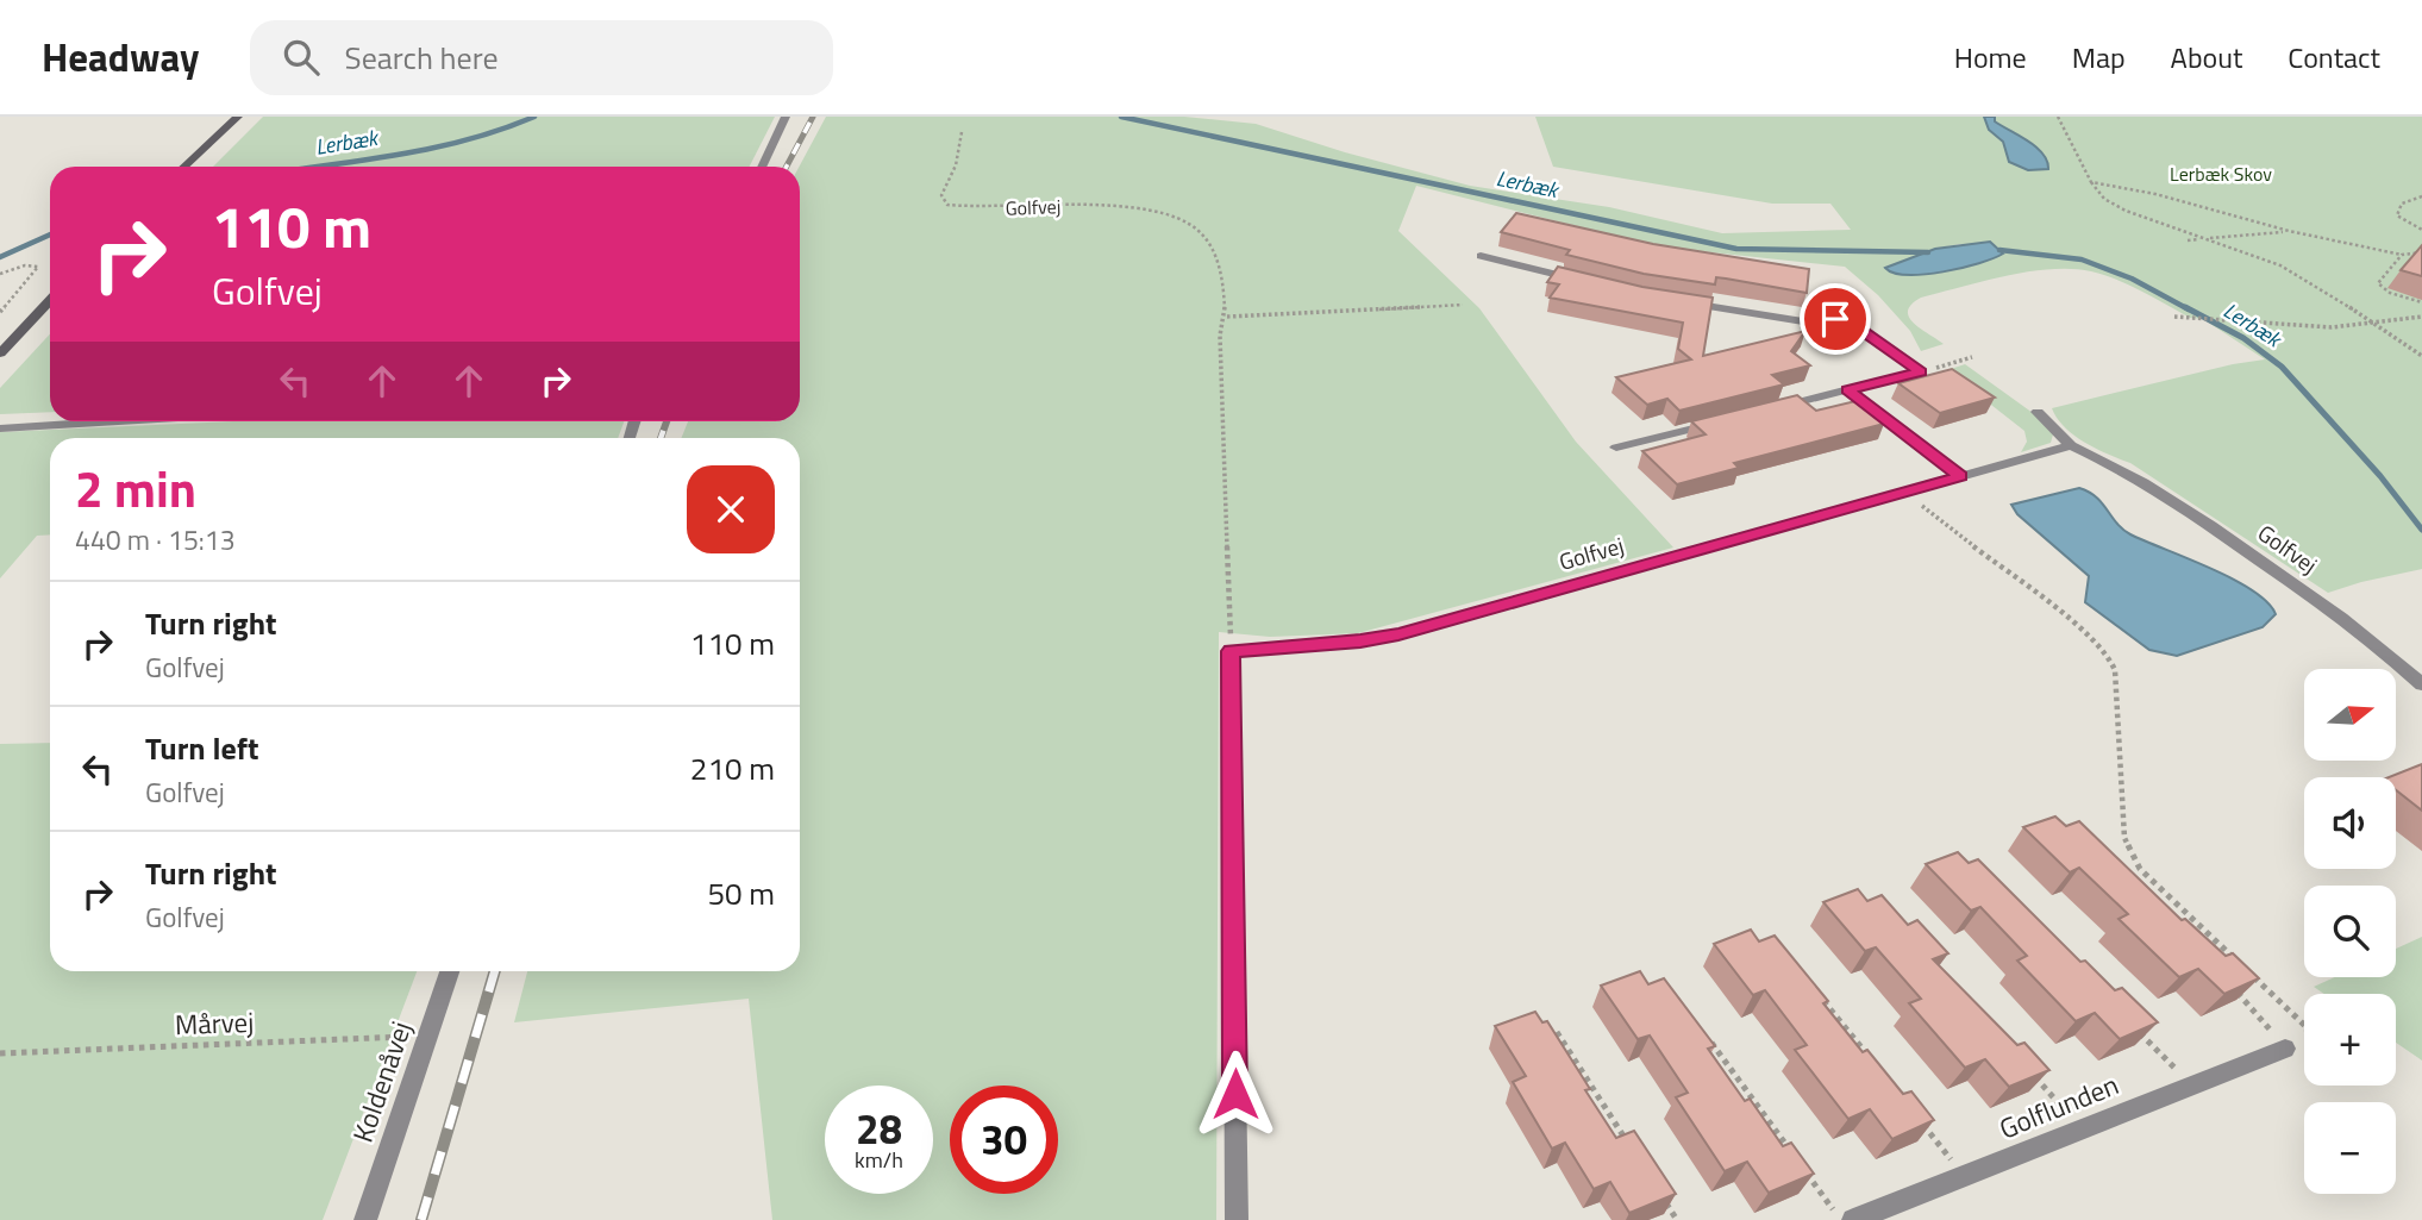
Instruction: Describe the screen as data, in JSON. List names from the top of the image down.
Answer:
{
  "streets": {
    "street": ["Golfvej", "Koldenåvej", "Golflunden"],
    "path": ["Mårvej"]
  },
  "crossings": [
    ["Mårvej", "Koldenåvej"]
  ],
  "water": ["Lerbæk"],
  "parks": ["Lerbæk Skov"],
  "north": "right",
  "page": {
    "header": "Headway",
    "search": "Search here",
    "nav": [
      "Home",
      "Map",
      "About",
      "Contact"
    ],
    "turn": ["110 m", "Golfvej"],
    "heading": ["2 min", "440 m · 15:13"],
    "list": [
      {
        "name": "Turn right",
        "note": "Golfvej",
        "value": "110 m"
      },
      {
        "name": "Turn left",
        "note": "Golfvej",
        "value": "210 m"
      },
      {
        "name": "Turn right",
        "note": "Golfvej",
        "value": "50 m"
      }
    ],
    "map_buttons": ["+", "−"],
    "speed": "28 km/h",
    "limit": "30"
  }
}
